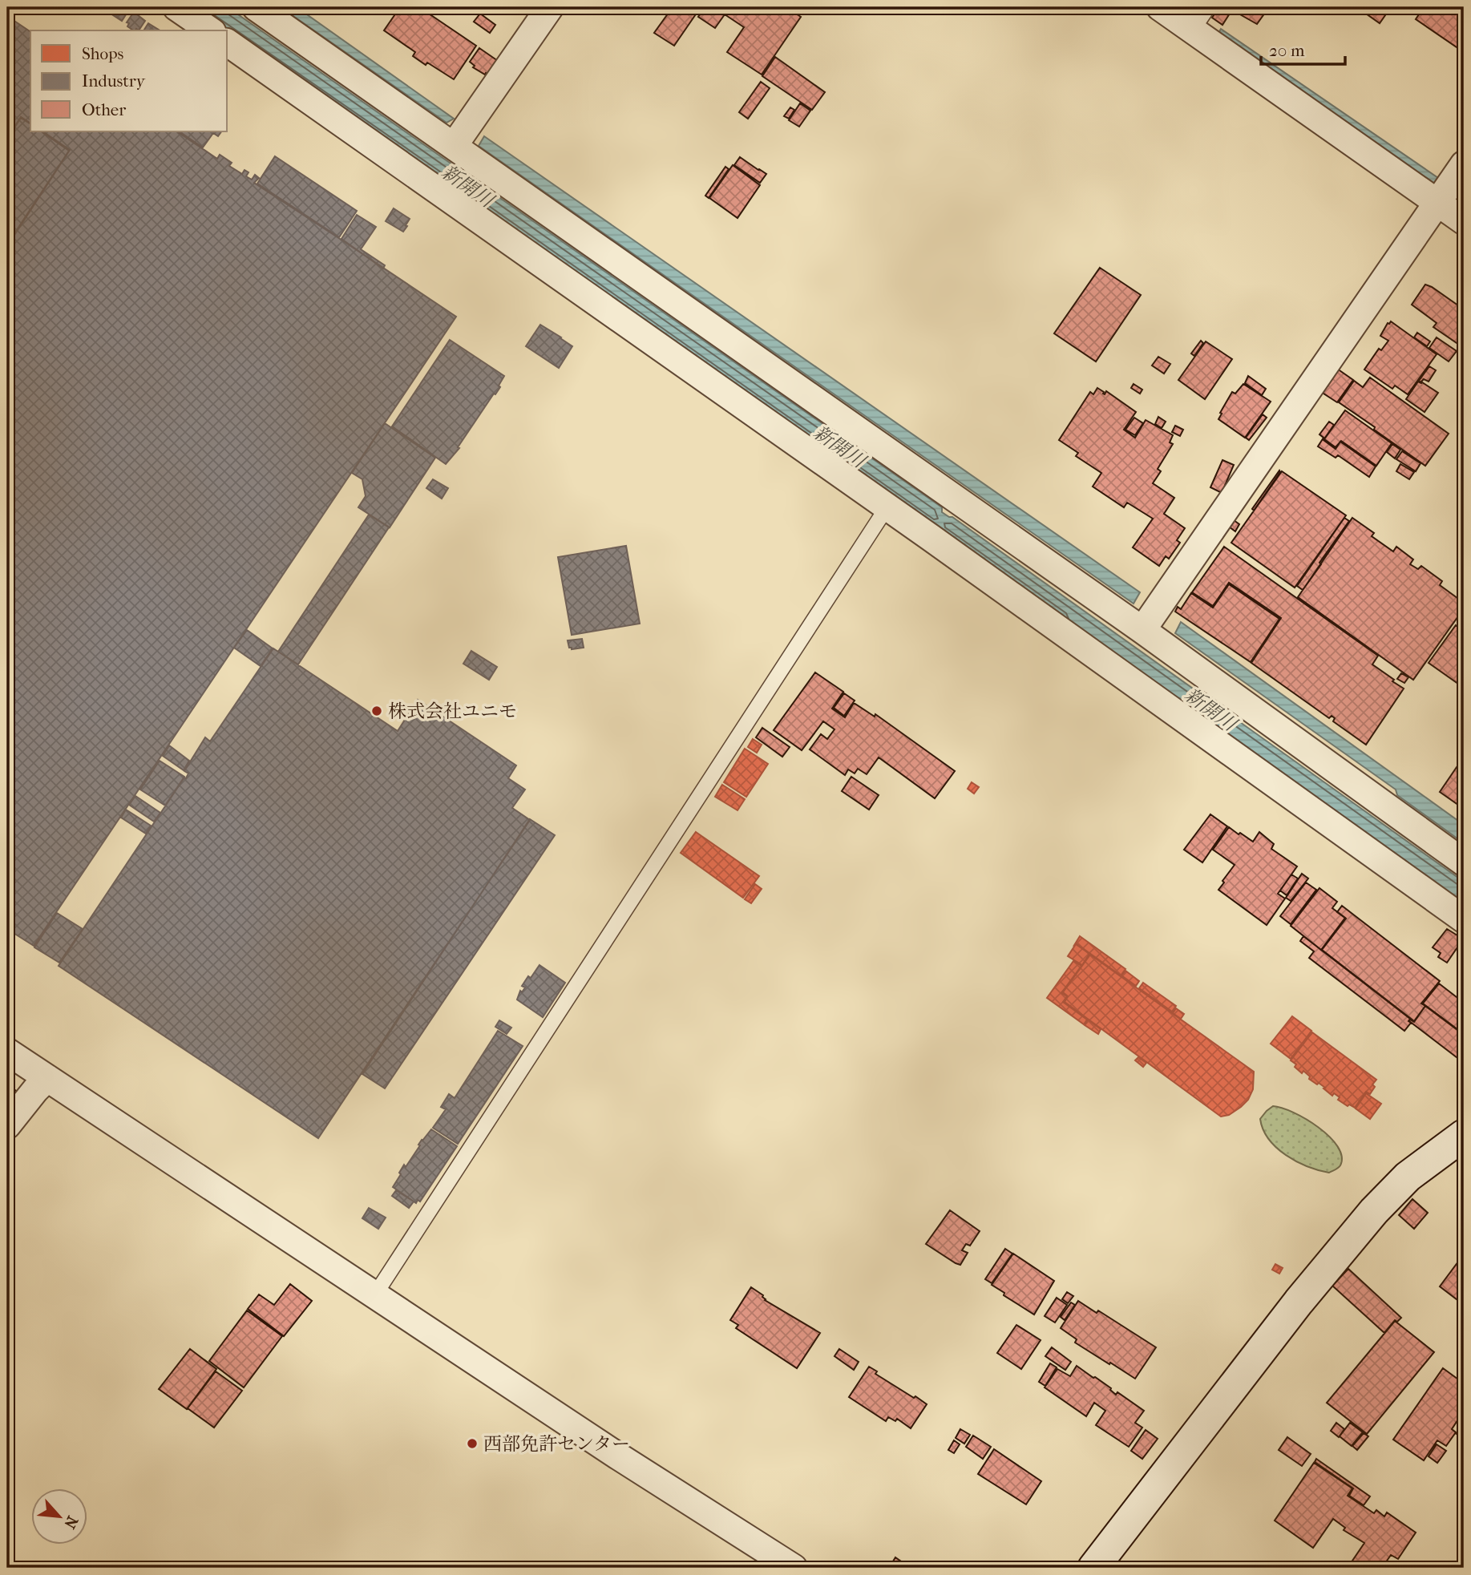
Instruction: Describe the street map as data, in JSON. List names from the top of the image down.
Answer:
{
  "water": ["新開川"],
  "places": ["株式会社ユニモ", "西部免許センター"],
  "legend": ["Shops", "Industry", "Other"],
  "scale_bar": "20 m",
  "north": "bottom right"
}
